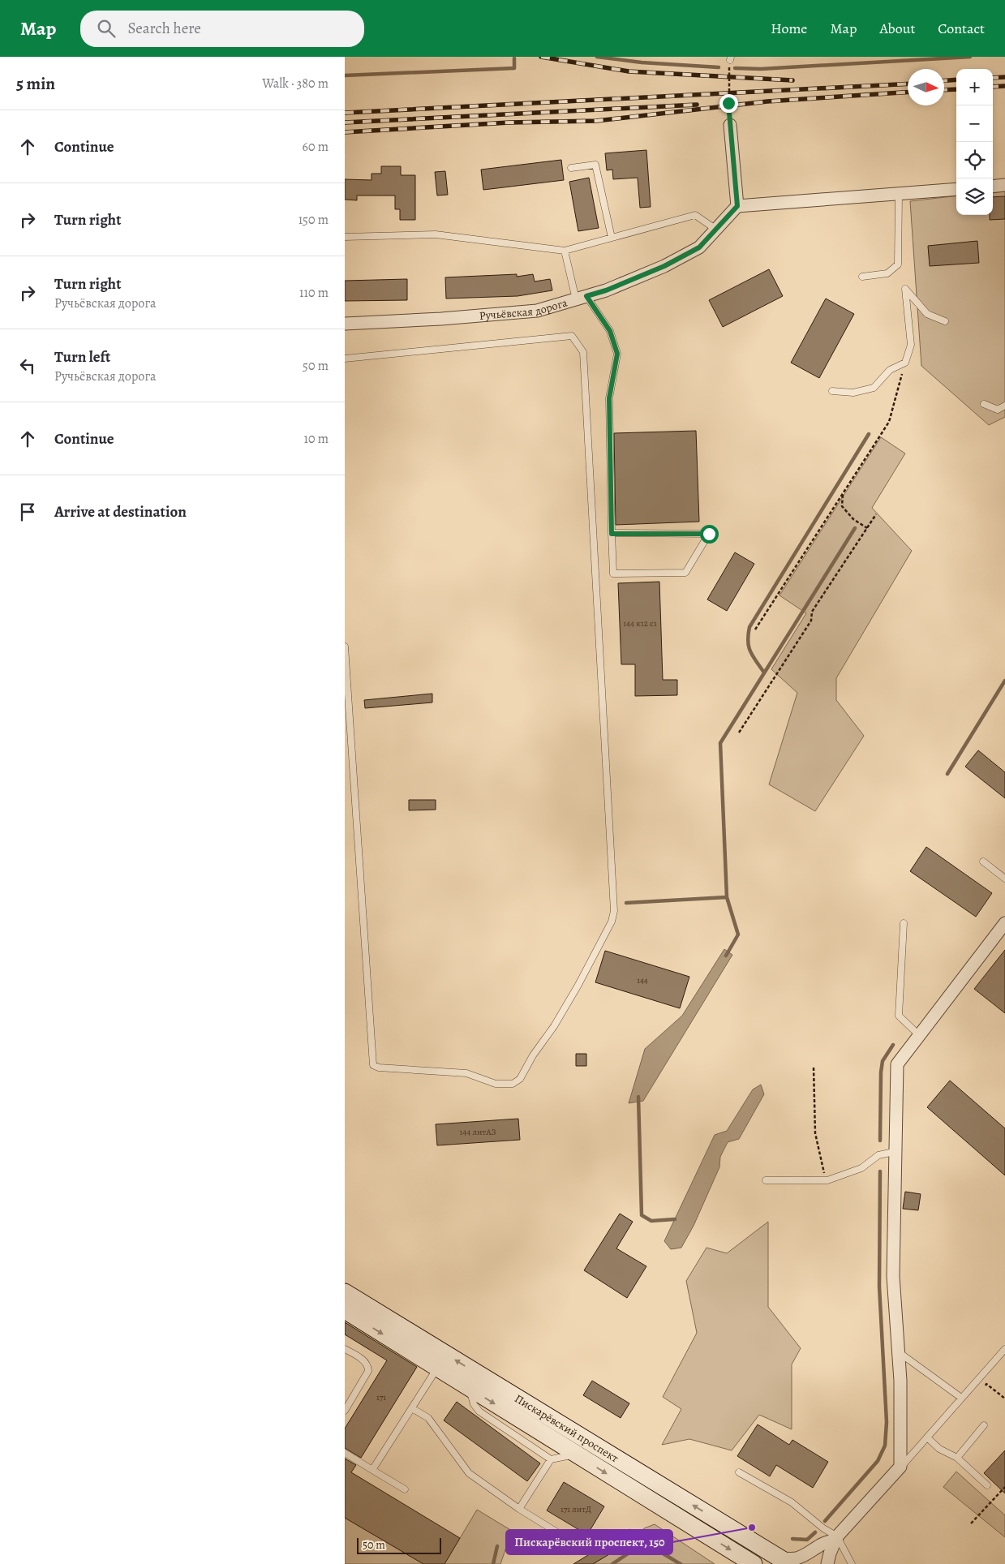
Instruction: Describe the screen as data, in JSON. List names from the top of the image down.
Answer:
{
  "streets": {
    "main road": ["Пискарёвский проспект"],
    "street": ["Ручьёвская дорога"]
  },
  "places": ["Пискарёвский проспект, 150"],
  "house_numbers": [
    "144 к12 с1",
    "144",
    "144 литАЗ",
    "171",
    "171 литД"
  ],
  "scale_bar": "50 m",
  "north": "right",
  "page": {
    "header": "Map",
    "search": "Search here",
    "nav": [
      "Home",
      "Map",
      "About",
      "Contact"
    ],
    "heading": ["5 min", "Walk · 380 m"],
    "map_buttons": ["+", "−"],
    "list": [
      ["Continue", "60 m"],
      ["Turn right", "150 m"],
      ["Turn right", "Ручьёвская дорога", "110 m"],
      ["Turn left", "Ручьёвская дорога", "50 m"],
      ["Continue", "10 m"],
      "Arrive at destination"
    ],
    "scale": "50 m"
  }
}
